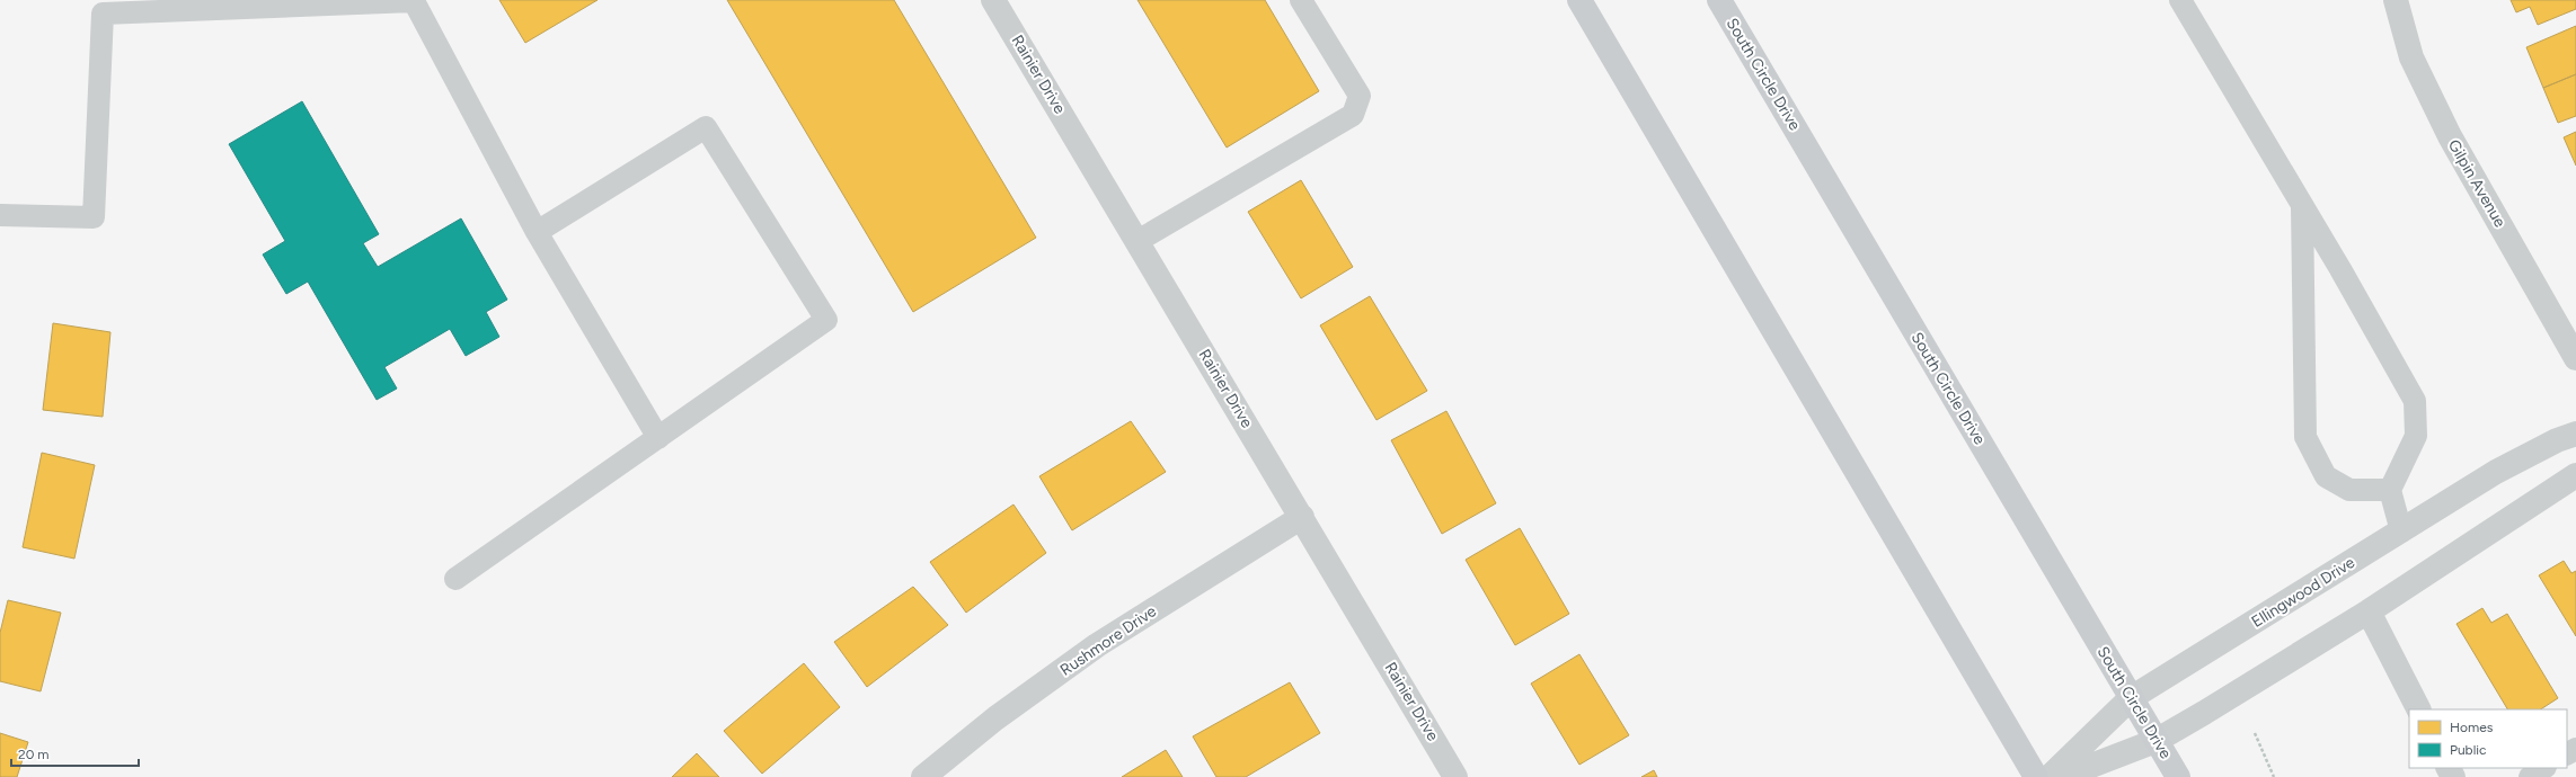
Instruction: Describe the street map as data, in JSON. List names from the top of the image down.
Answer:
{
  "streets": {
    "main road": ["South Circle Drive"],
    "street": [
      "Rainier Drive",
      "Gilpin Avenue",
      "Ellingwood Drive",
      "Rushmore Drive"
    ]
  },
  "crossings": [
    ["Rainier Drive", "Rushmore Drive"],
    ["South Circle Drive", "Ellingwood Drive"]
  ],
  "legend": ["Homes", "Public"],
  "scale_bar": "20 m"
}
